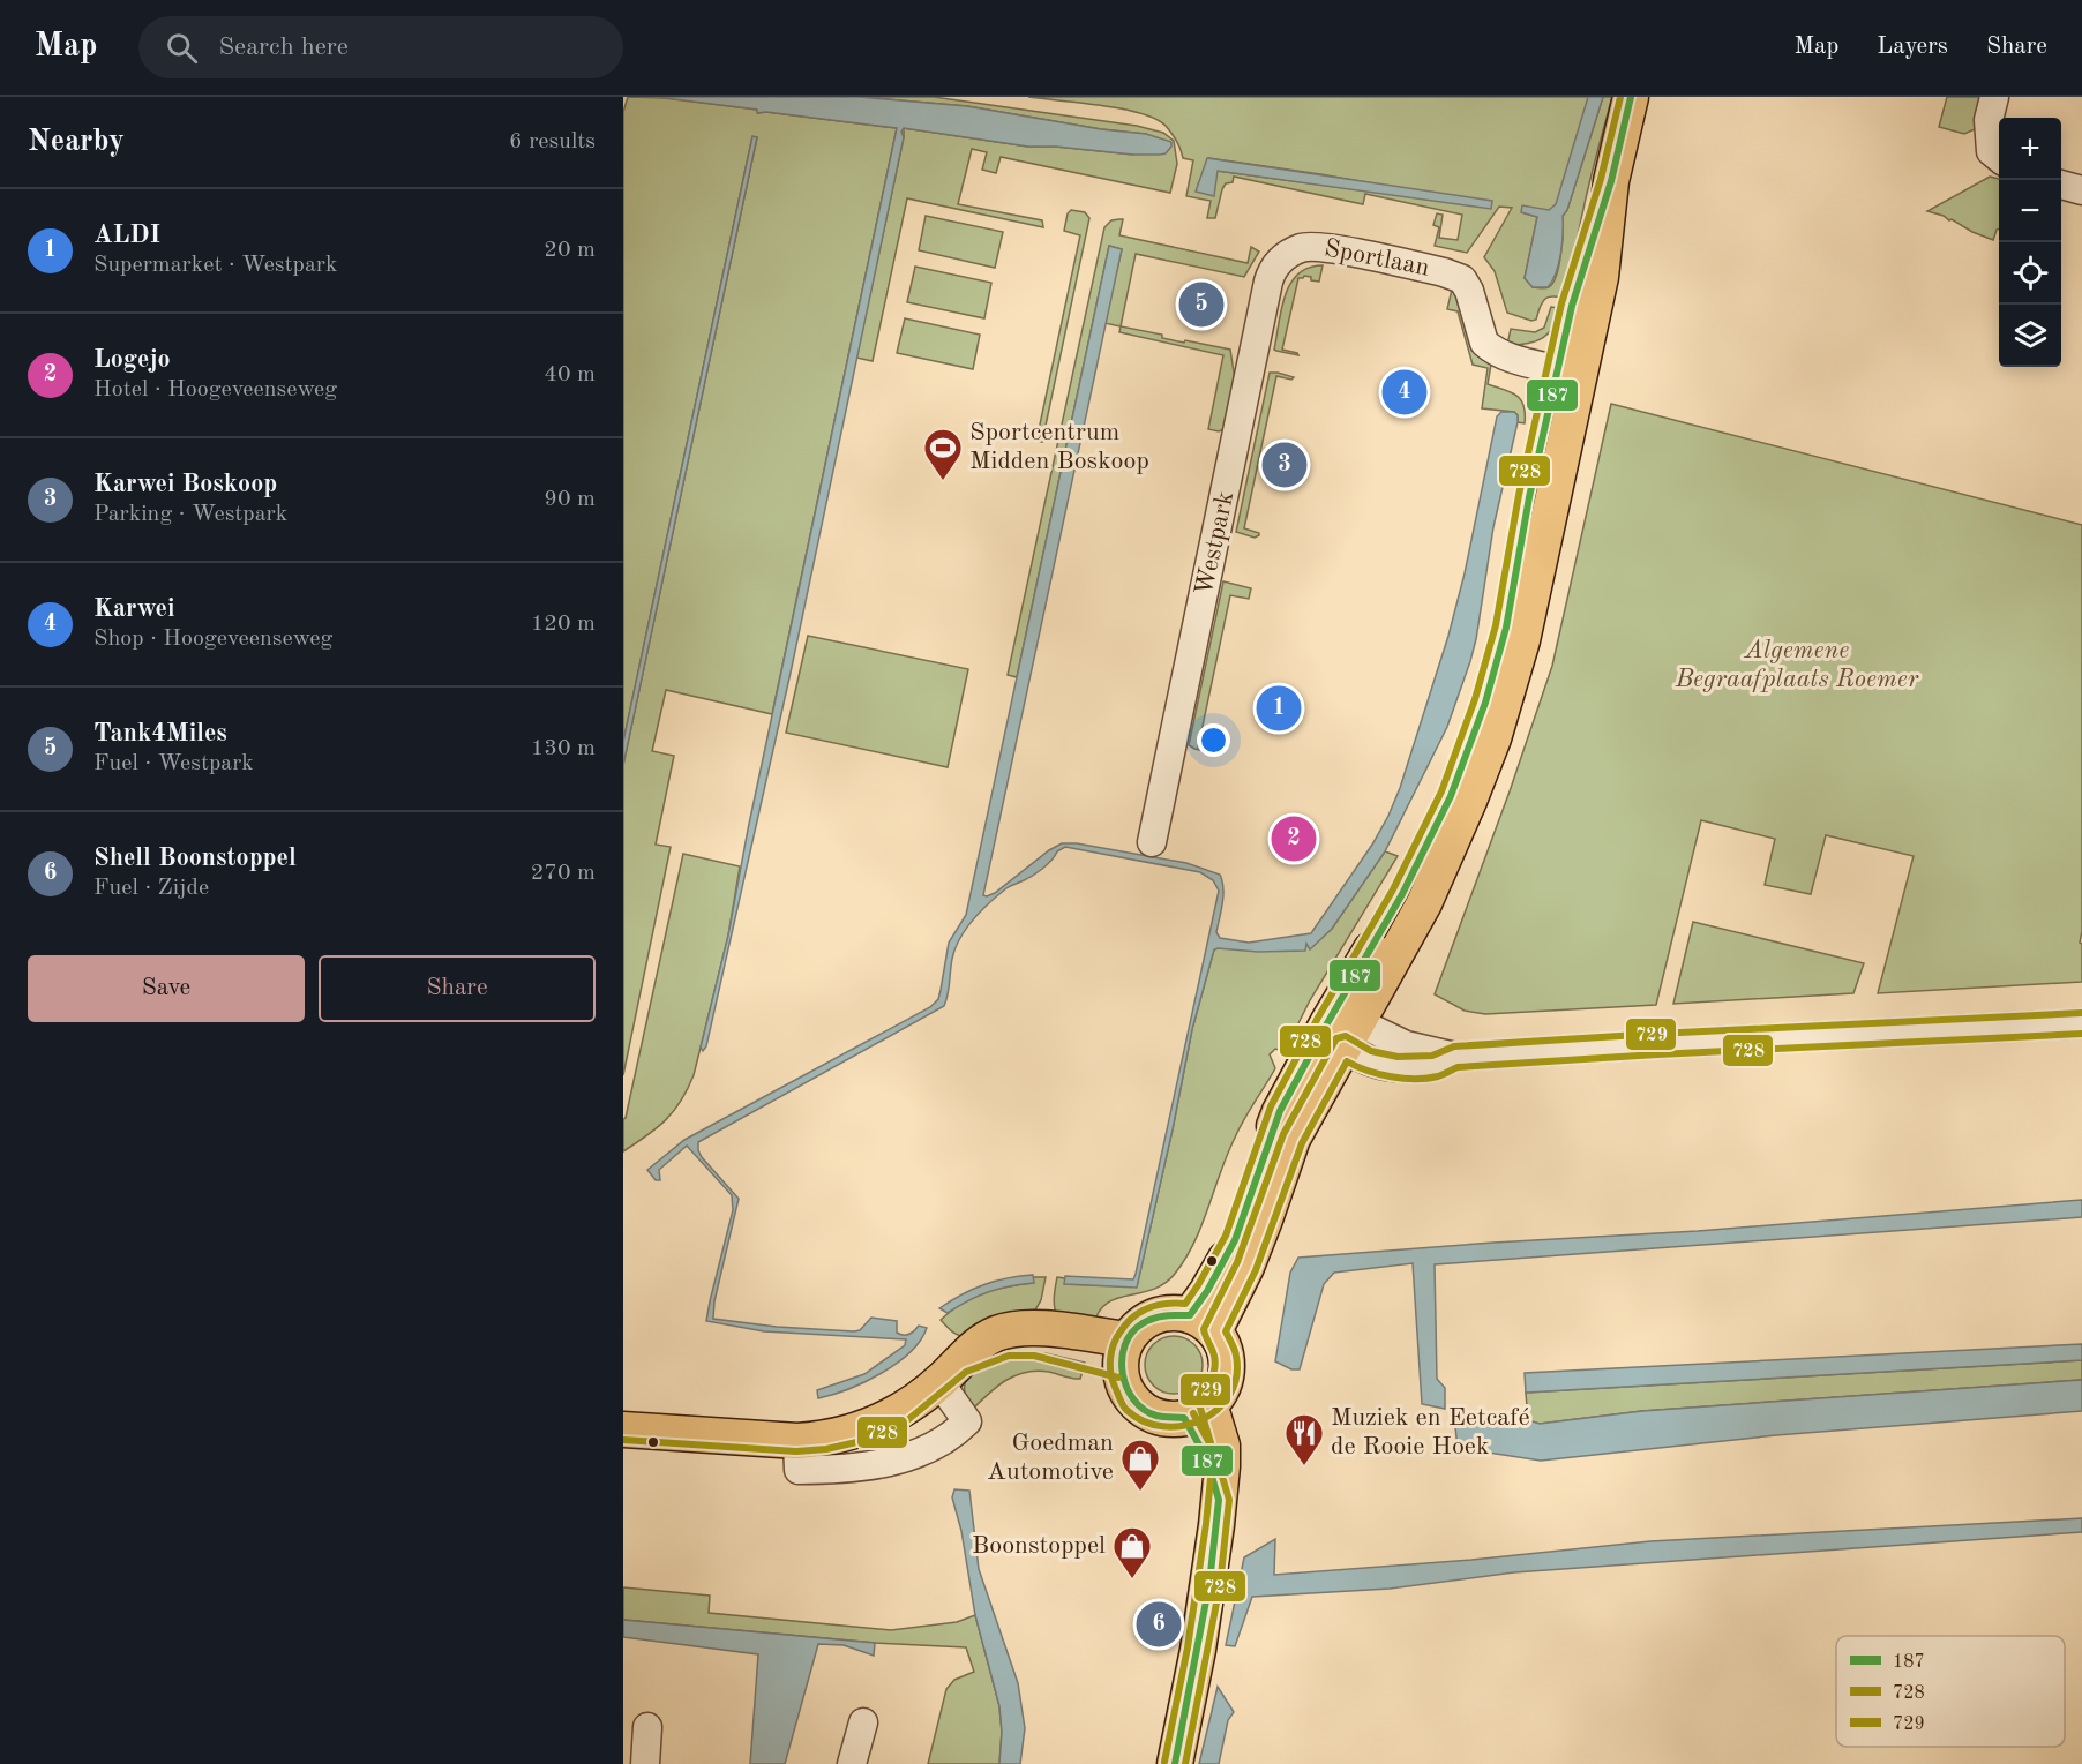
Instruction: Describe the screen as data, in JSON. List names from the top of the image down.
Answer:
{
  "streets": {
    "street": ["Sportlaan", "Westpark"]
  },
  "crossings": [
    ["Sportlaan", "Westpark"]
  ],
  "parks": ["Algemene Begraafplaats Roemer"],
  "places": {
    "sports": ["Sportcentrum Midden Boskoop"],
    "restaurant": ["Muziek en Eetcafé de Rooie Hoek"],
    "shop": ["Goedman Automotive", "Boonstoppel"]
  },
  "lines": ["transit line 187", "transit line 728", "transit line 729"],
  "legend": ["187", "728", "729"],
  "page": {
    "header": "Map",
    "search": "Search here",
    "nav": ["Map", "Layers", "Share"],
    "heading": ["Nearby", "6 results"],
    "map_buttons": ["+", "−"],
    "list": [
      {
        "mark": "1",
        "name": "ALDI",
        "note": "Supermarket · Westpark",
        "value": "20 m"
      },
      {
        "mark": "2",
        "name": "Logejo",
        "note": "Hotel · Hoogeveenseweg",
        "value": "40 m"
      },
      {
        "mark": "3",
        "name": "Karwei Boskoop",
        "note": "Parking · Westpark",
        "value": "90 m"
      },
      {
        "mark": "4",
        "name": "Karwei",
        "note": "Shop · Hoogeveenseweg",
        "value": "120 m"
      },
      {
        "mark": "5",
        "name": "Tank4Miles",
        "note": "Fuel · Westpark",
        "value": "130 m"
      },
      {
        "mark": "6",
        "name": "Shell Boonstoppel",
        "note": "Fuel · Zijde",
        "value": "270 m"
      }
    ],
    "pins": [
      "5",
      "4",
      "3",
      "1",
      "2",
      "6"
    ],
    "buttons": ["Save", "Share"]
  }
}
